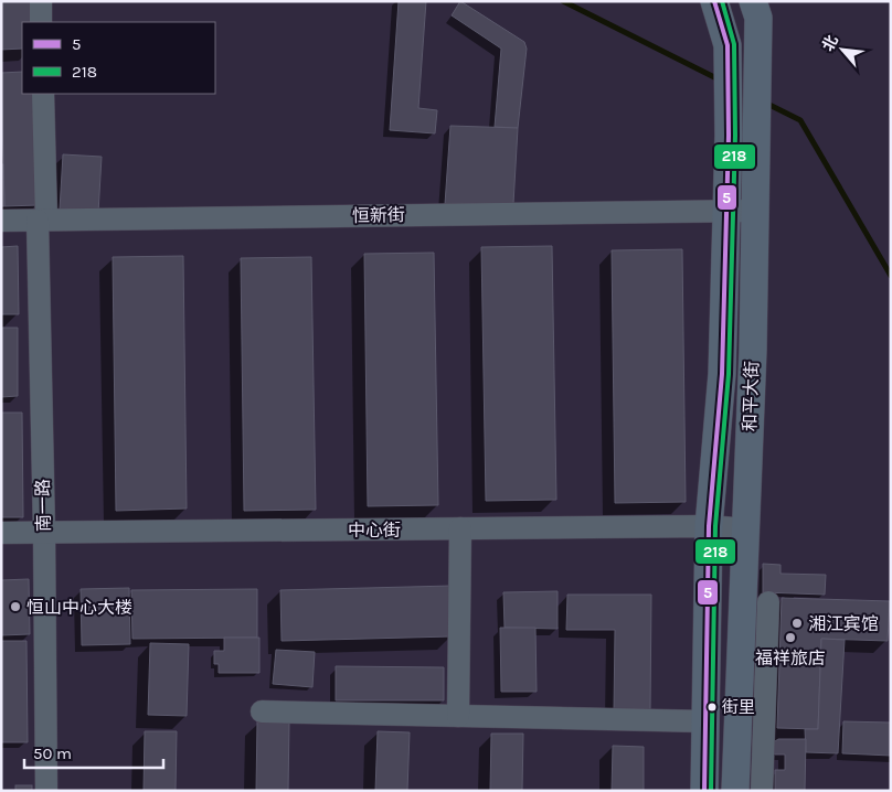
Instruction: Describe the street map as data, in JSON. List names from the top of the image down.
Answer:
{
  "streets": {
    "main road": ["和平大街"],
    "street": ["恒新街", "南一路", "中心街"]
  },
  "crossings": [
    ["恒新街", "和平大街"],
    ["恒新街", "南一路"],
    ["和平大街", "中心街"],
    ["南一路", "中心街"]
  ],
  "places": [
    "恒山中心大楼",
    "湘江宾馆",
    "福祥旅店",
    "街里"
  ],
  "lines": ["transit line 5", "transit line 218"],
  "legend": ["5", "218"],
  "scale_bar": "50 m",
  "north": "top left"
}
